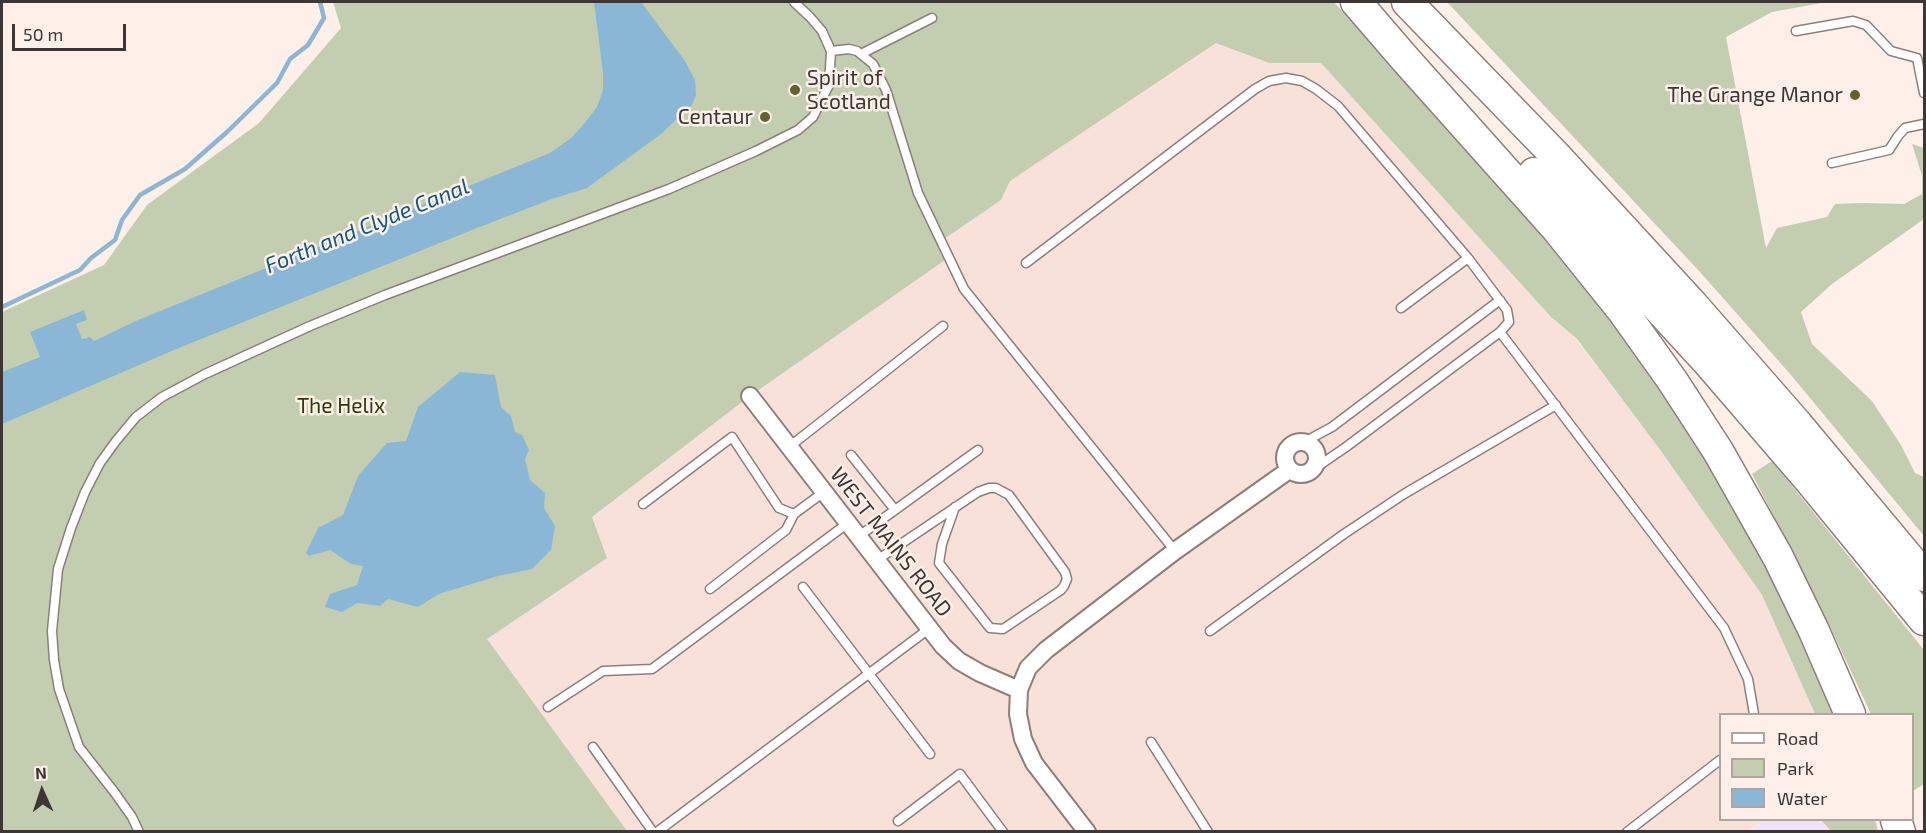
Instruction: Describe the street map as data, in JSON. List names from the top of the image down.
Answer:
{
  "streets": {
    "street": ["WEST MAINS ROAD"]
  },
  "water": ["Forth and Clyde Canal"],
  "parks": ["The Helix"],
  "places": ["Spirit of Scotland", "The Grange Manor", "Centaur"],
  "legend": ["Road", "Park", "Water"],
  "scale_bar": "50 m",
  "north": "top"
}
